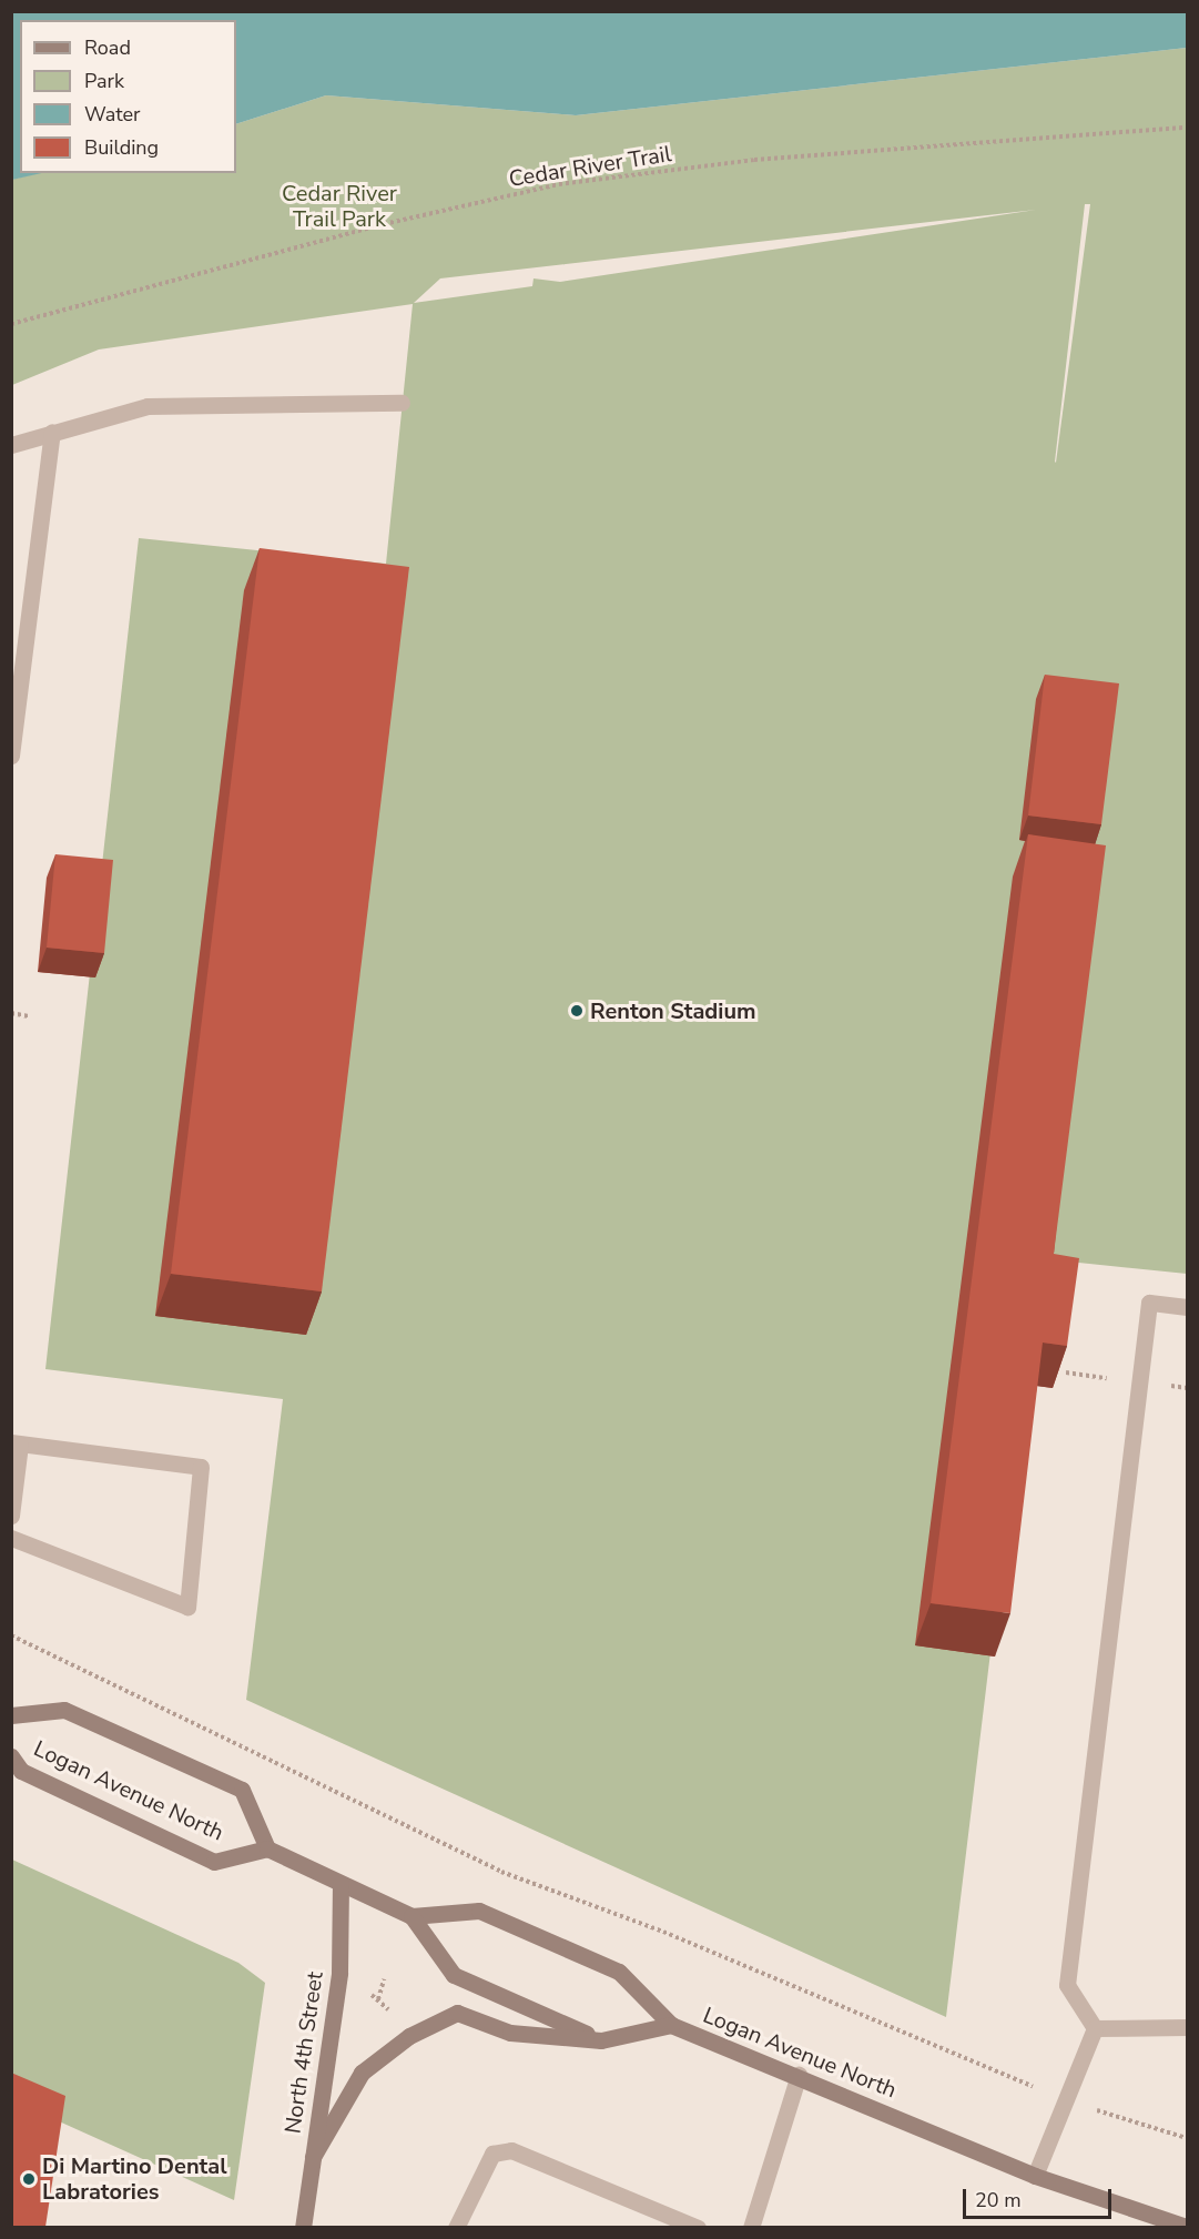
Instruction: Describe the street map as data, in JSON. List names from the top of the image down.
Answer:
{
  "streets": {
    "main road": ["Logan Avenue North", "North 4th Street"],
    "path": ["Cedar River Trail"]
  },
  "crossings": [
    ["Logan Avenue North", "North 4th Street"]
  ],
  "parks": ["Cedar River Trail Park"],
  "places": ["Renton Stadium", "Di Martino Dental Labratories"],
  "legend": [
    "Road",
    "Park",
    "Water",
    "Building"
  ],
  "scale_bar": "20 m"
}
